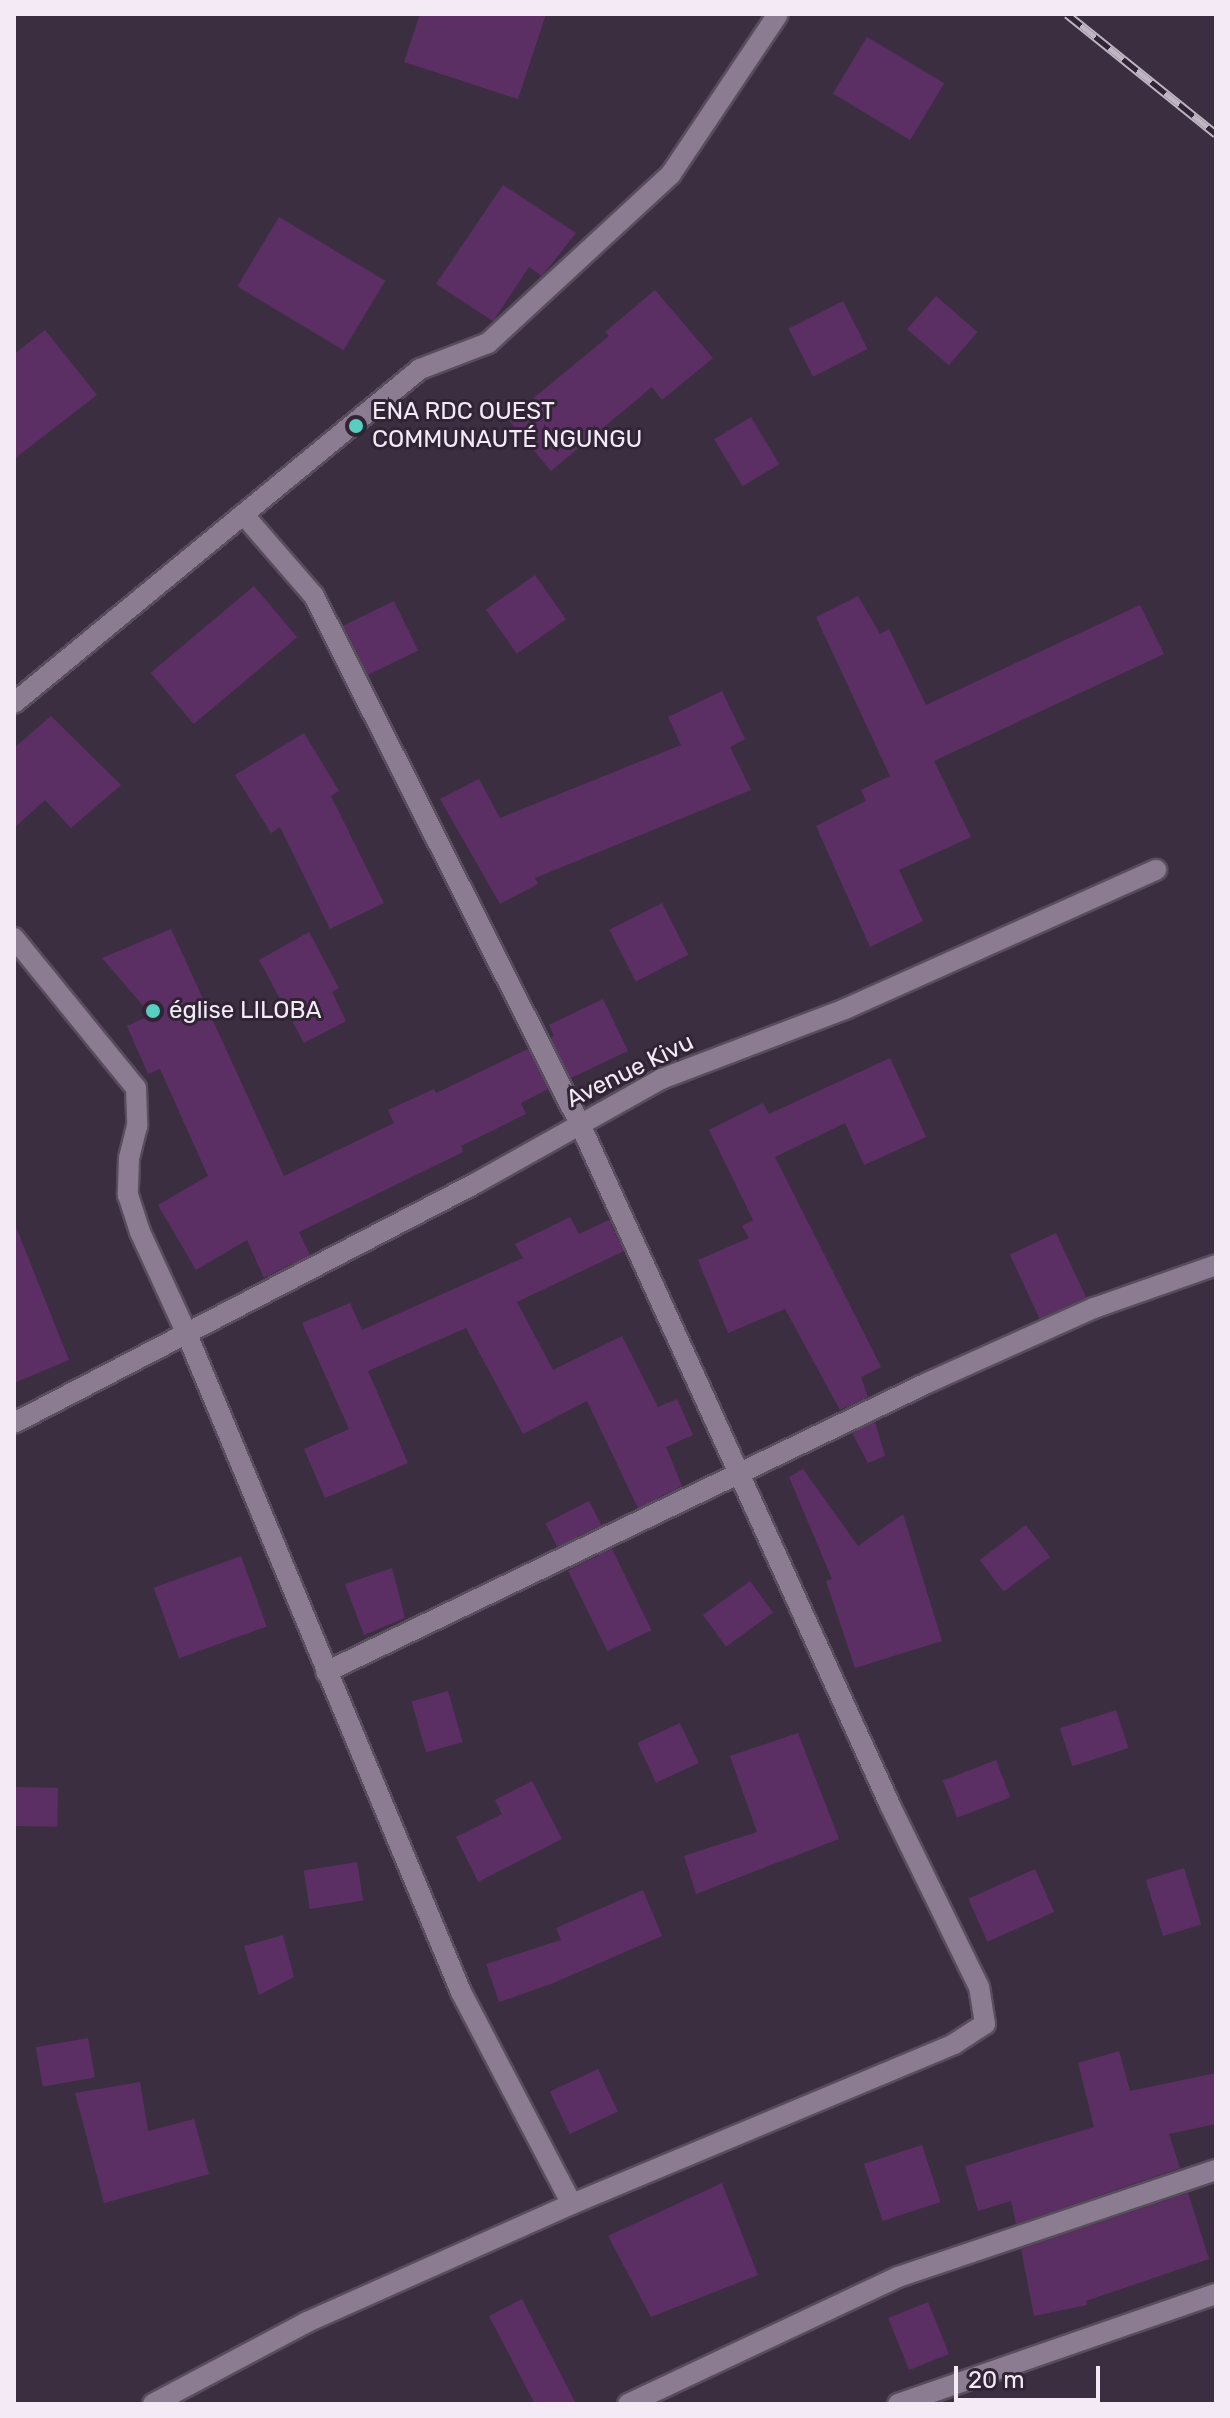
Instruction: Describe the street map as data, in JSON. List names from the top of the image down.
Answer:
{
  "streets": {
    "street": ["Avenue Kivu"]
  },
  "places": ["ENA RDC OUEST COMMUNAUTÉ NGUNGU", "église LILOBA"],
  "scale_bar": "20 m"
}
